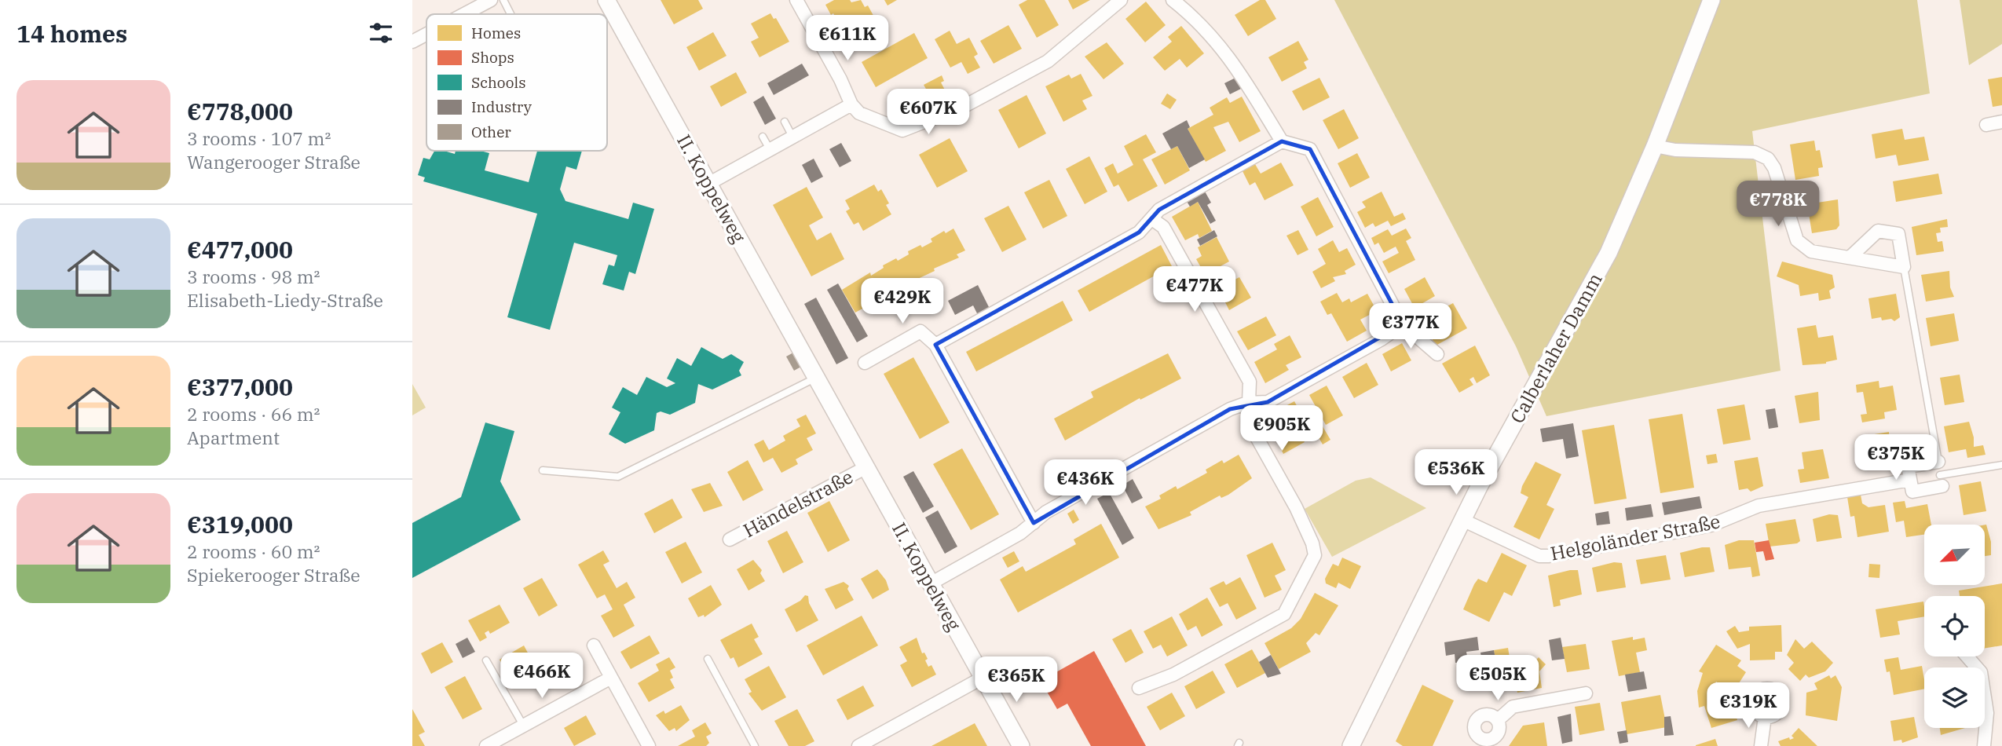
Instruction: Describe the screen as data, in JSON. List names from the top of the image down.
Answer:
{
  "streets": {
    "street": [
      "II. Koppelweg",
      "Calberlaher Damm",
      "Händelstraße",
      "Helgoländer Straße"
    ]
  },
  "crossings": [
    ["II. Koppelweg", "Händelstraße"],
    ["Calberlaher Damm", "Helgoländer Straße"]
  ],
  "legend": [
    "Homes",
    "Shops",
    "Schools",
    "Industry",
    "Other"
  ],
  "north": "bottom left",
  "page": {
    "heading": "14 homes",
    "price": [
      "€611K",
      "€607K",
      "€778K",
      "€477K",
      "€429K",
      "€377K",
      "€905K",
      "€375K",
      "€536K",
      "€436K",
      "€466K",
      "€505K",
      "€365K",
      "€319K"
    ],
    "list": [
      {
        "name": "€778,000",
        "note": "3 rooms · 107 m² · Wangerooger Straße"
      },
      {
        "name": "€477,000",
        "note": "3 rooms · 98 m² · Elisabeth-Liedy-Straße"
      },
      {
        "name": "€377,000",
        "note": "2 rooms · 66 m² · Apartment"
      },
      {
        "name": "€319,000",
        "note": "2 rooms · 60 m² · Spiekerooger Straße"
      }
    ]
  }
}
